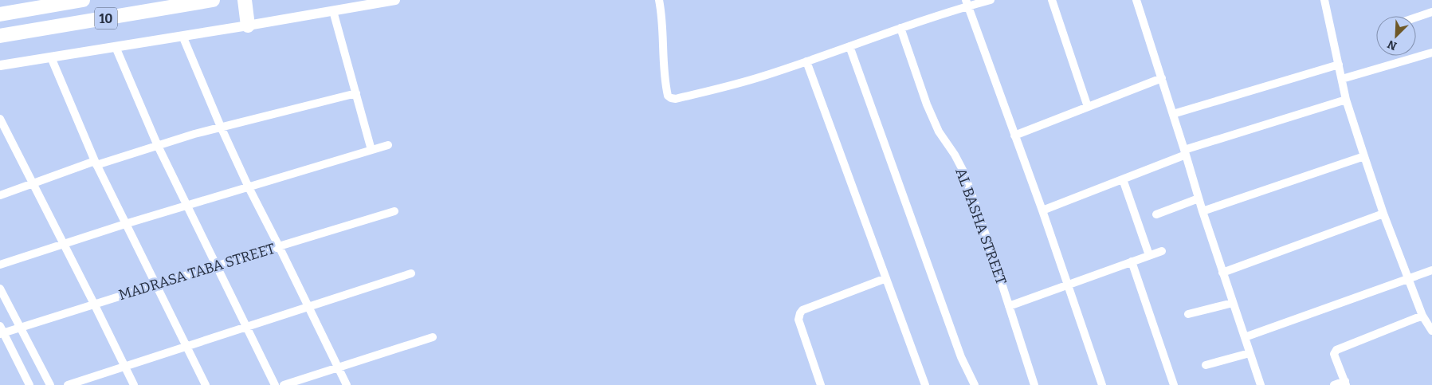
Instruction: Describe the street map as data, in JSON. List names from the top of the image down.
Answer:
{
  "streets": {
    "highway": ["10"],
    "street": ["AL BASHA STREET", "MADRASA TABA STREET"]
  },
  "north": "bottom left"
}
